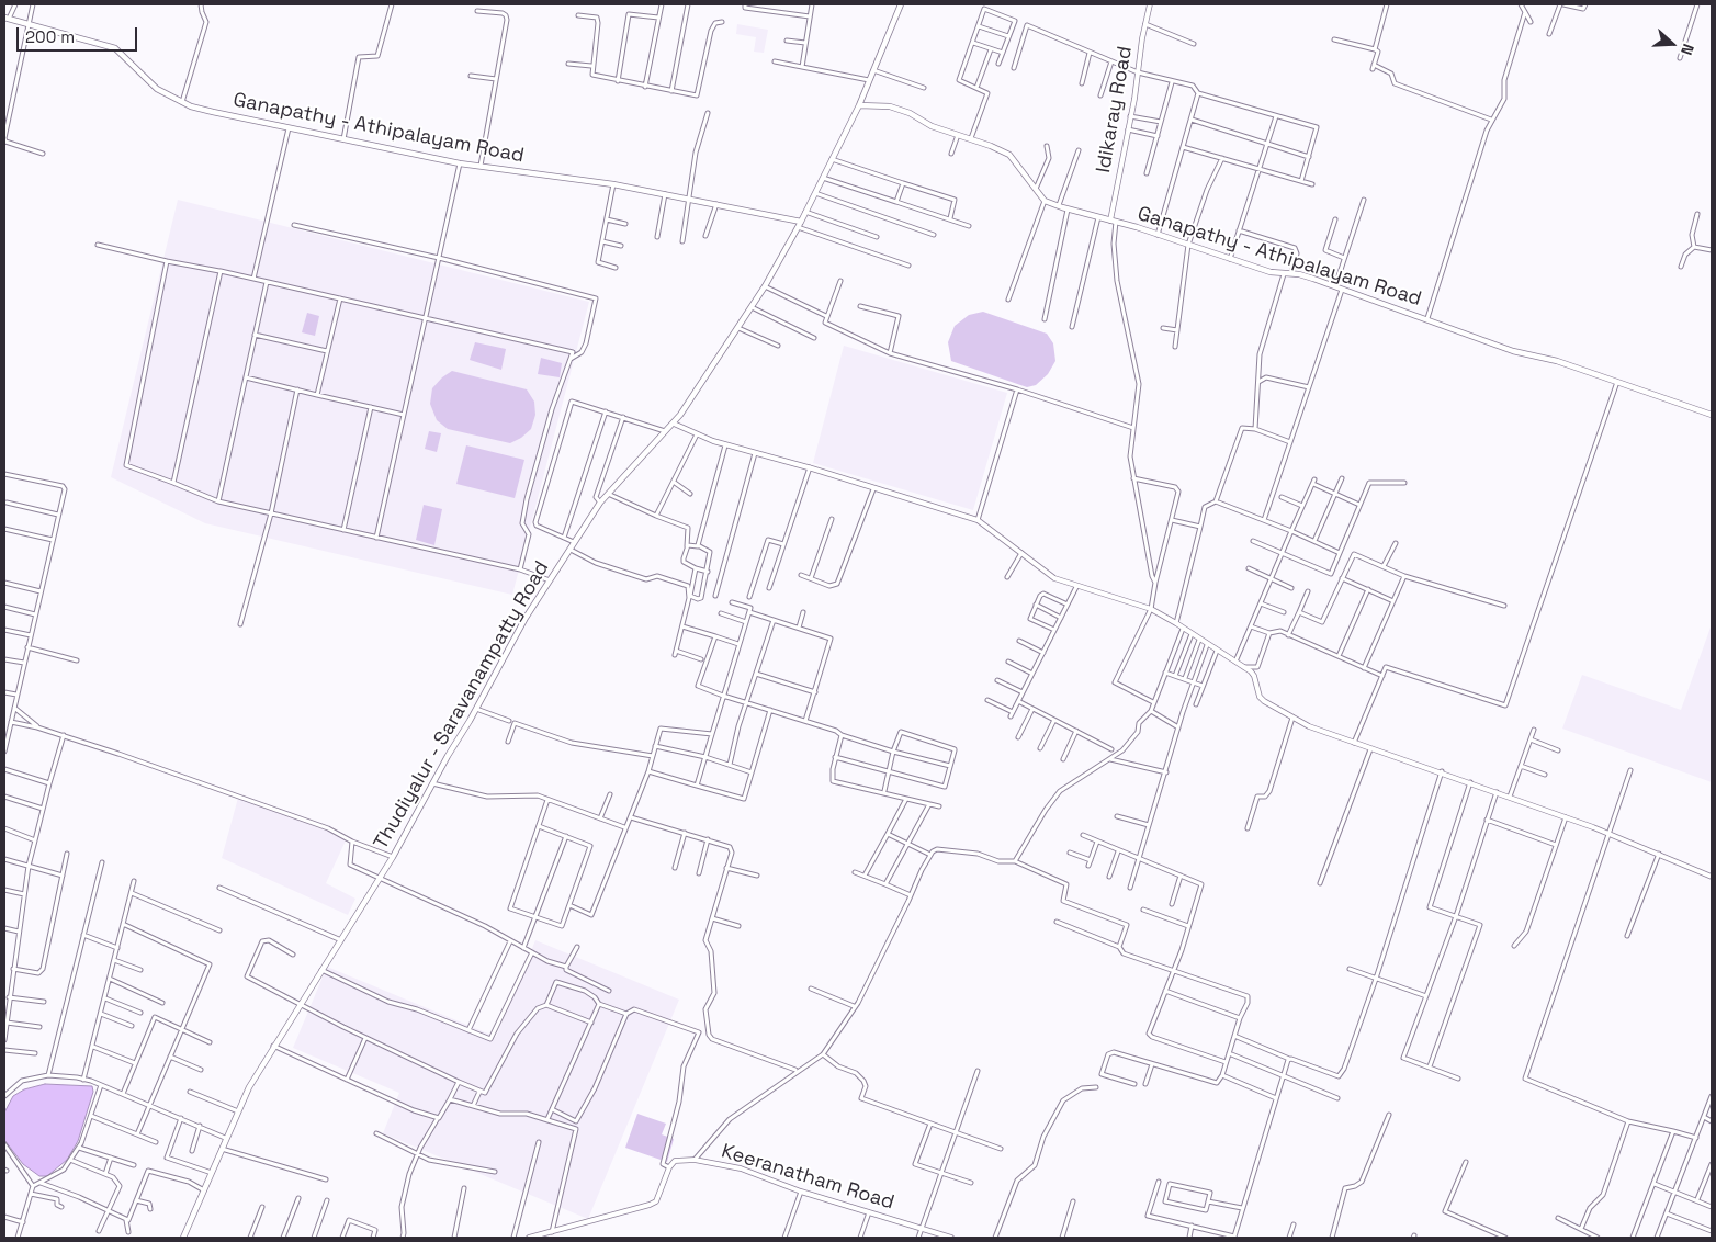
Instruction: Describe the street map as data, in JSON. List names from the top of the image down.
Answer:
{
  "streets": {
    "main road": ["Ganapathy - Athipalayam Road", "Thudiyalur - Saravanampatty Road"],
    "street": ["Idikaray Road", "Keeranatham Road"]
  },
  "crossings": [
    ["Idikaray Road", "Ganapathy - Athipalayam Road"],
    ["Ganapathy - Athipalayam Road", "Thudiyalur - Saravanampatty Road"]
  ],
  "scale_bar": "200 m",
  "north": "right"
}
